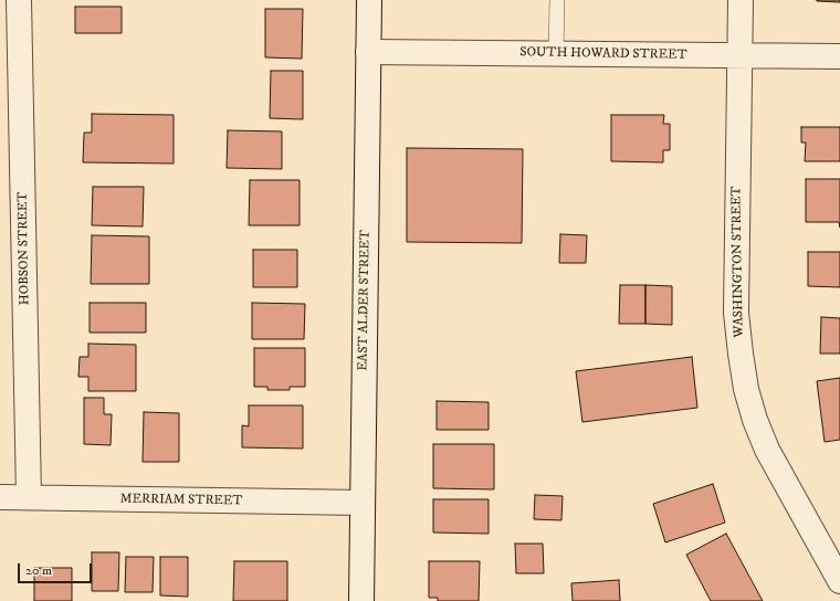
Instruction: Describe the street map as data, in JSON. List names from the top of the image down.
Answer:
{
  "streets": {
    "street": [
      "SOUTH HOWARD STREET",
      "HOBSON STREET",
      "WASHINGTON STREET",
      "EAST ALDER STREET",
      "MERRIAM STREET"
    ]
  },
  "crossings": [
    ["SOUTH HOWARD STREET", "WASHINGTON STREET"],
    ["SOUTH HOWARD STREET", "EAST ALDER STREET"],
    ["HOBSON STREET", "MERRIAM STREET"],
    ["EAST ALDER STREET", "MERRIAM STREET"]
  ],
  "scale_bar": "20 m"
}
